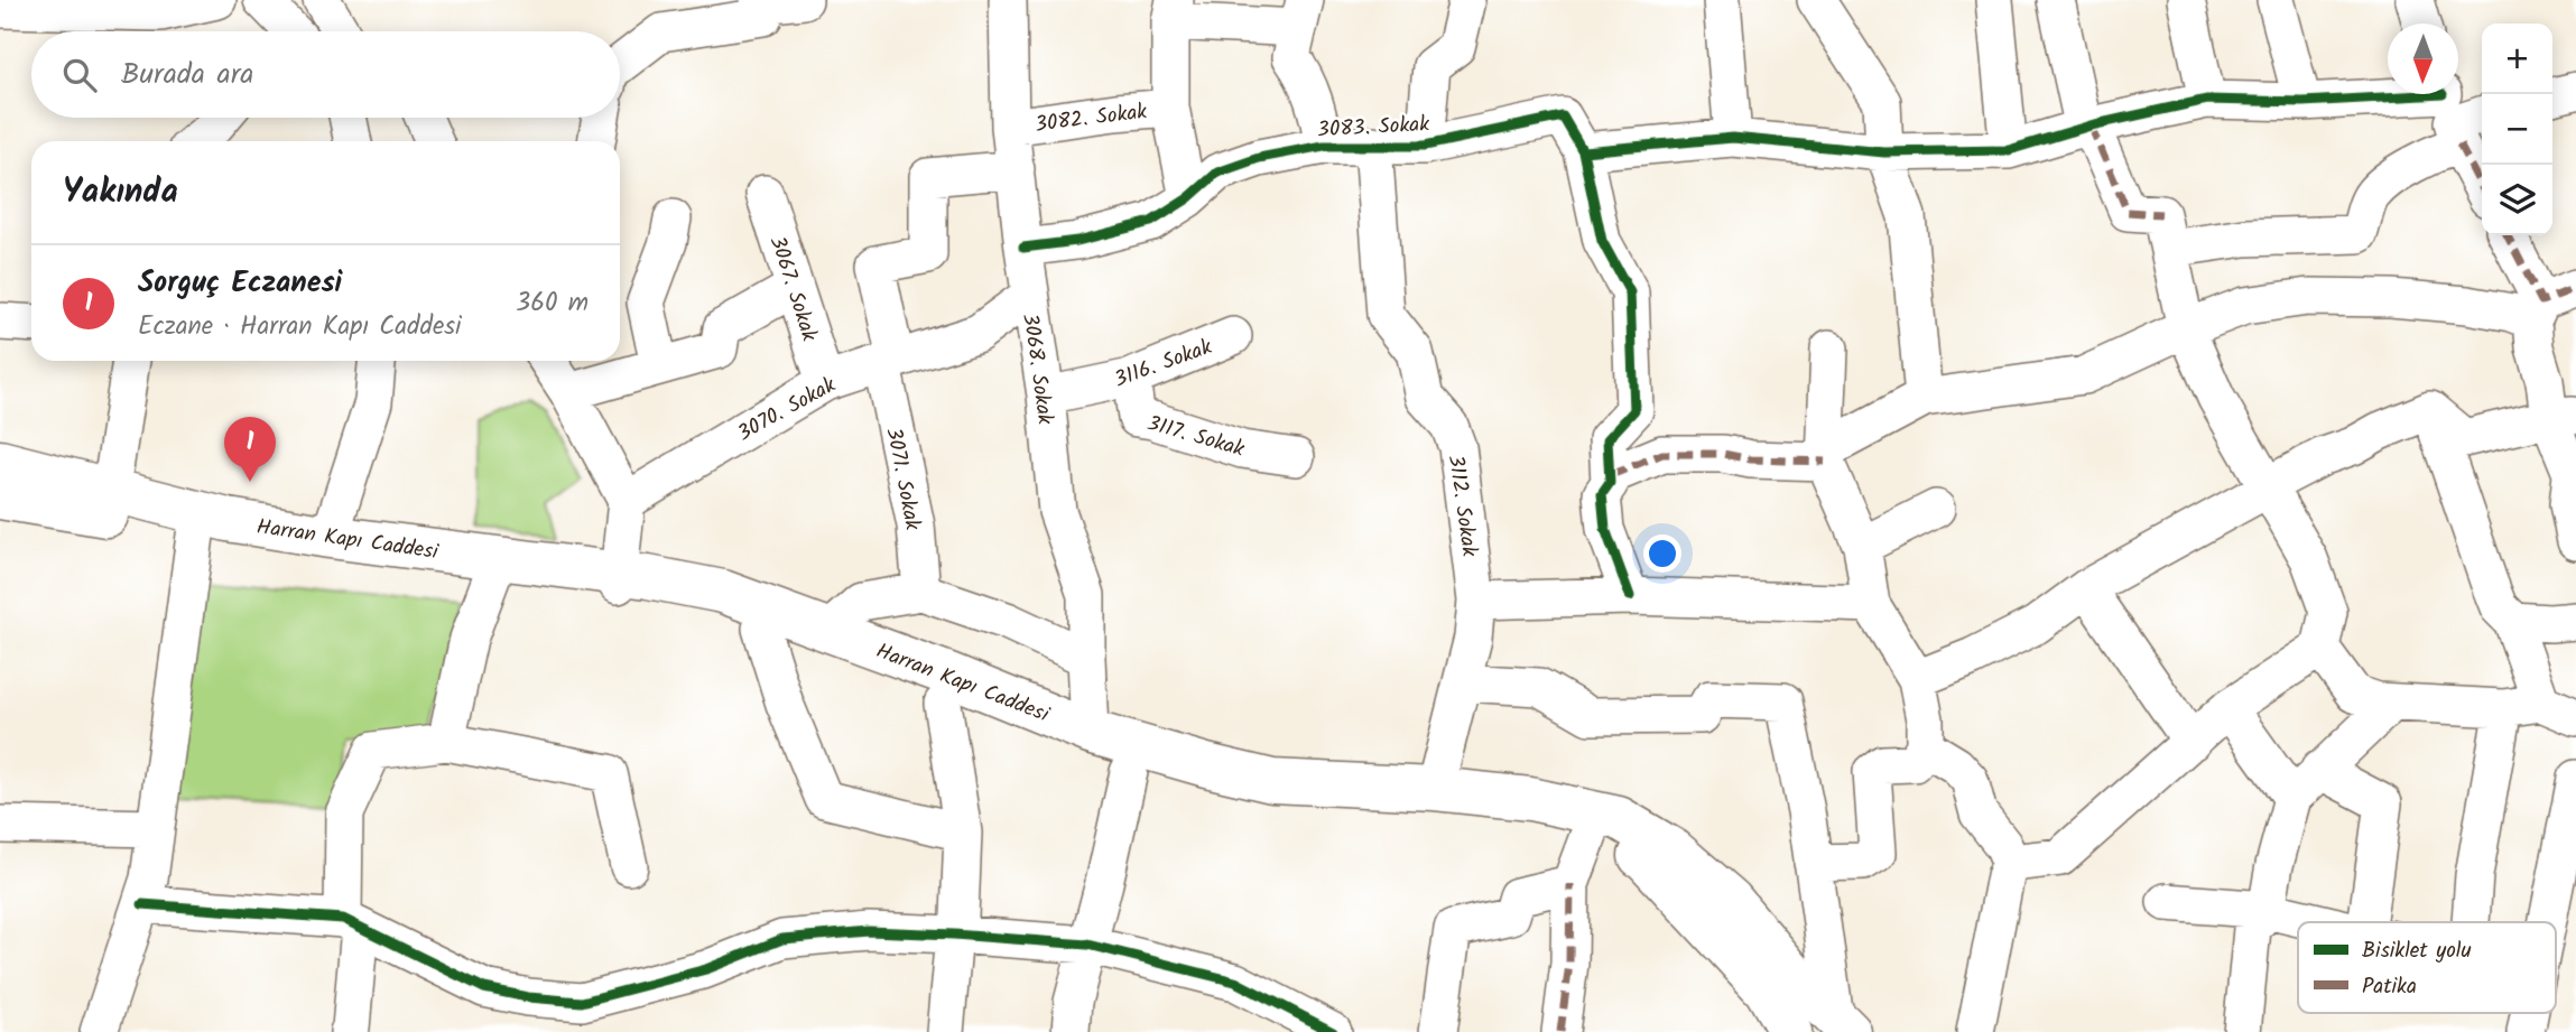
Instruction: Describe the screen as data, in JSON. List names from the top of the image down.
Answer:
{
  "streets": {
    "main road": ["Harran Kapı Caddesi"],
    "street": [
      "3082. Sokak",
      "3083. Sokak",
      "3067. Sokak",
      "3116. Sokak",
      "3068. Sokak",
      "3070. Sokak",
      "3117. Sokak",
      "3071. Sokak",
      "3112. Sokak"
    ]
  },
  "crossings": [
    ["3082. Sokak", "3068. Sokak"],
    ["3083. Sokak", "3068. Sokak"],
    ["3083. Sokak", "3112. Sokak"],
    ["3067. Sokak", "3070. Sokak"],
    ["3116. Sokak", "3068. Sokak"],
    ["3116. Sokak", "3117. Sokak"],
    ["3068. Sokak", "3070. Sokak"],
    ["3068. Sokak", "3071. Sokak"],
    ["3068. Sokak", "Harran Kapı Caddesi"],
    ["3070. Sokak", "3071. Sokak"],
    ["3112. Sokak", "Harran Kapı Caddesi"]
  ],
  "legend": ["Bisiklet yolu", "Patika"],
  "north": "bottom",
  "page": {
    "map_buttons": ["+", "−"],
    "search": "Burada ara",
    "heading": "Yakında",
    "list": [
      {
        "mark": "1",
        "name": "Sorguç Eczanesi",
        "note": "Eczane · Harran Kapı Caddesi",
        "value": "360 m"
      }
    ],
    "pins": "1"
  }
}
